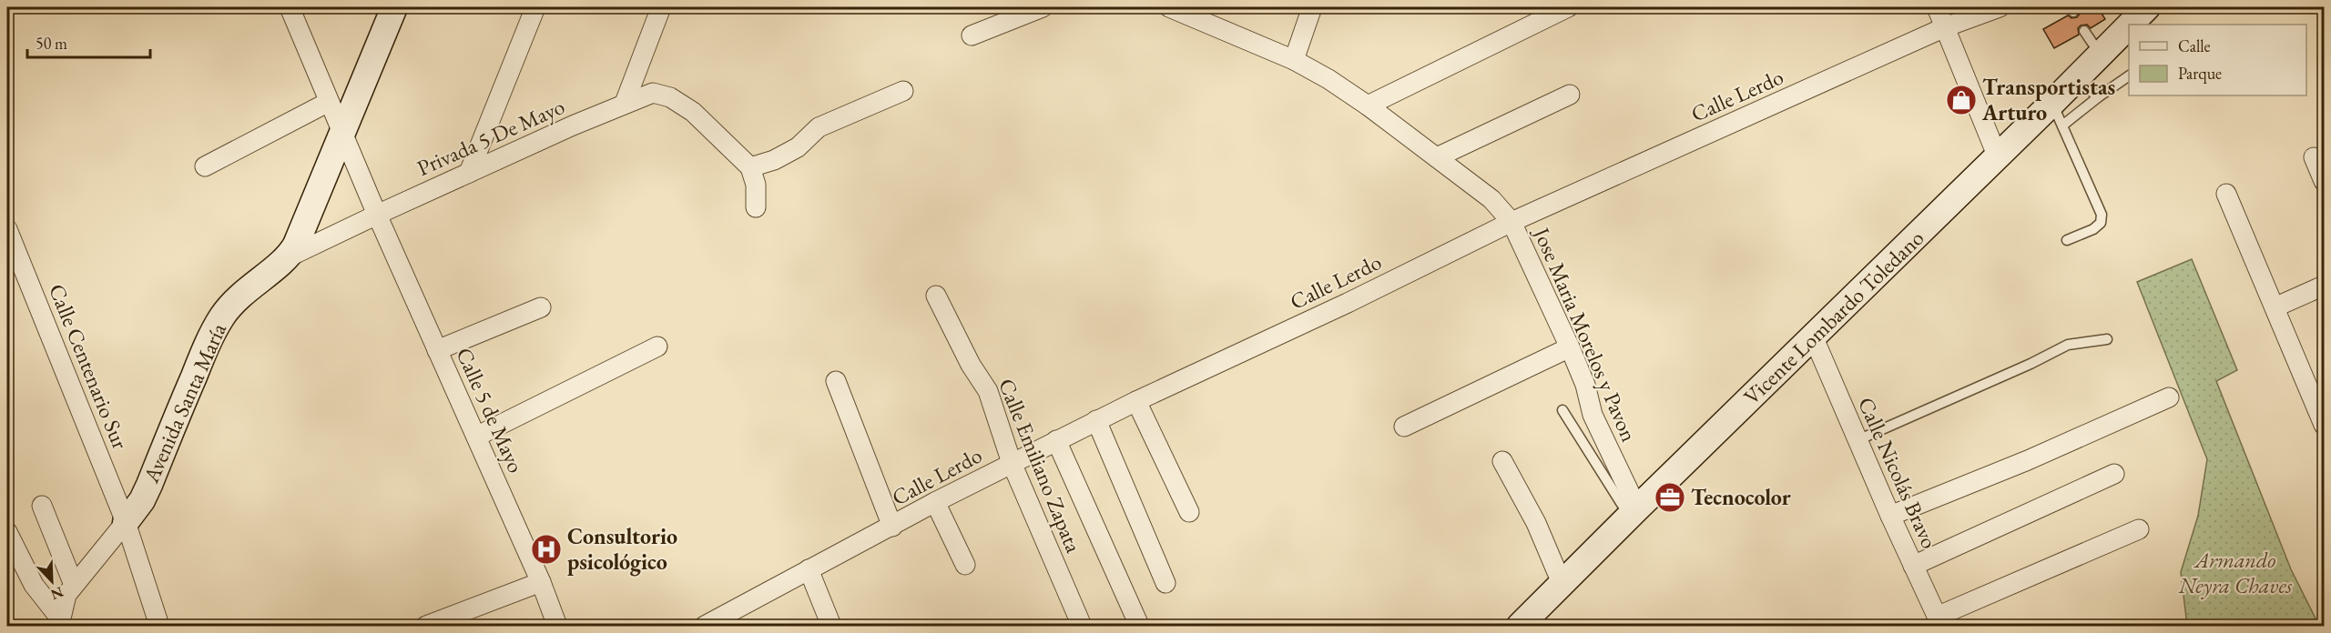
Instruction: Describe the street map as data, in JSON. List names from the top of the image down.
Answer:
{
  "streets": {
    "main road": ["Vicente Lombardo Toledano", "Avenida Santa María"],
    "street": [
      "Calle Lerdo",
      "Privada 5 De Mayo",
      "Jose Maria Morelos y Pavon",
      "Calle Centenario Sur",
      "Calle 5 de Mayo",
      "Calle Emiliano Zapata",
      "Calle Nicolás Bravo"
    ]
  },
  "crossings": [
    ["Calle Lerdo", "Jose Maria Morelos y Pavon"],
    ["Calle Lerdo", "Calle Emiliano Zapata"],
    ["Privada 5 De Mayo", "Calle 5 de Mayo"],
    ["Vicente Lombardo Toledano", "Jose Maria Morelos y Pavon"],
    ["Vicente Lombardo Toledano", "Calle Nicolás Bravo"],
    ["Calle Centenario Sur", "Avenida Santa María"]
  ],
  "parks": ["Armando Neyra Chaves"],
  "places": {
    "shop": ["Transportistas Arturo"],
    "office": ["Tecnocolor"],
    "hospital": ["Consultorio psicológico"]
  },
  "legend": ["Calle", "Parque"],
  "scale_bar": "50 m",
  "north": "bottom right"
}
